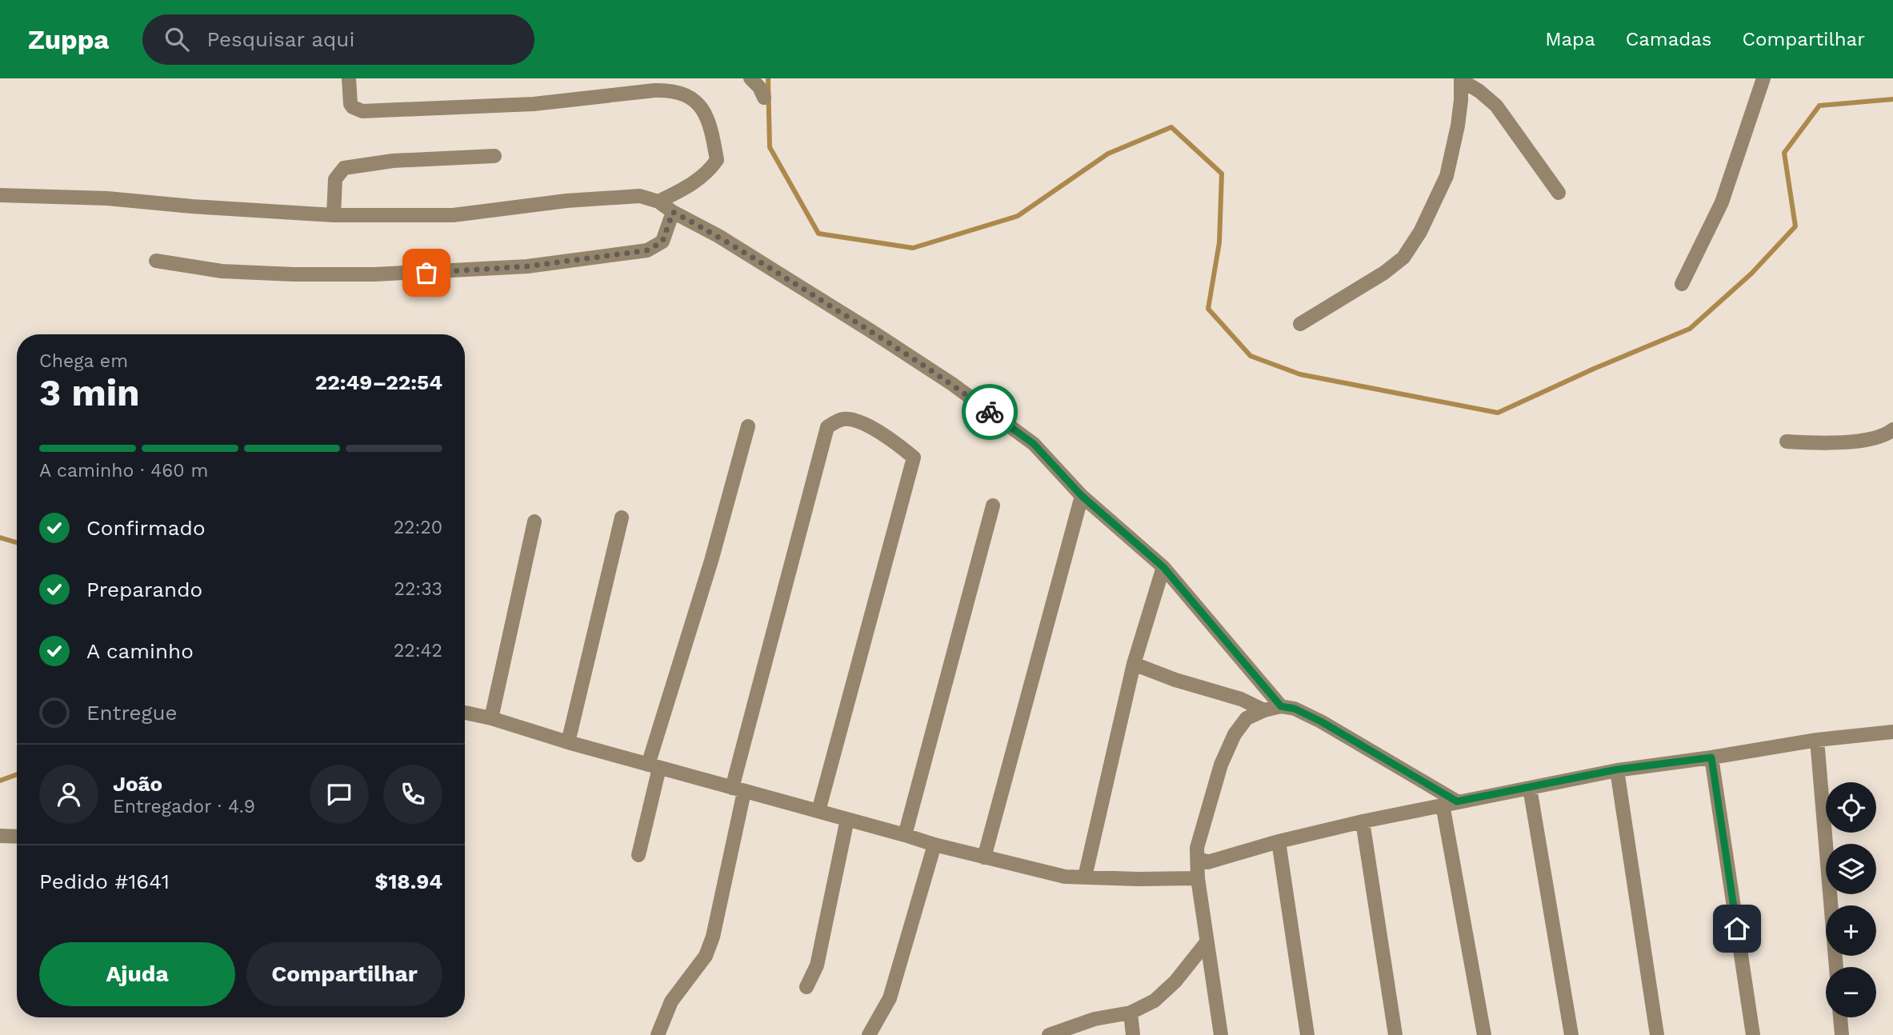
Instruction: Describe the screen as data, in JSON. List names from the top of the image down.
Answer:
{
  "page": {
    "header": "Zuppa",
    "search": "Pesquisar aqui",
    "nav": ["Mapa", "Camadas", "Compartilhar"],
    "heading": ["3 min", "Chega em", "22:49–22:54"],
    "panel": [
      "João",
      "Entregador · 4.9",
      "Pedido #1641",
      "$18.94"
    ],
    "bar": "A caminho · 460 m",
    "list": [
      ["Confirmado", "22:20"],
      ["Preparando", "22:33"],
      ["A caminho", "22:42"],
      "Entregue"
    ],
    "map_buttons": ["+", "−"],
    "buttons": ["Ajuda", "Compartilhar"]
  }
}
